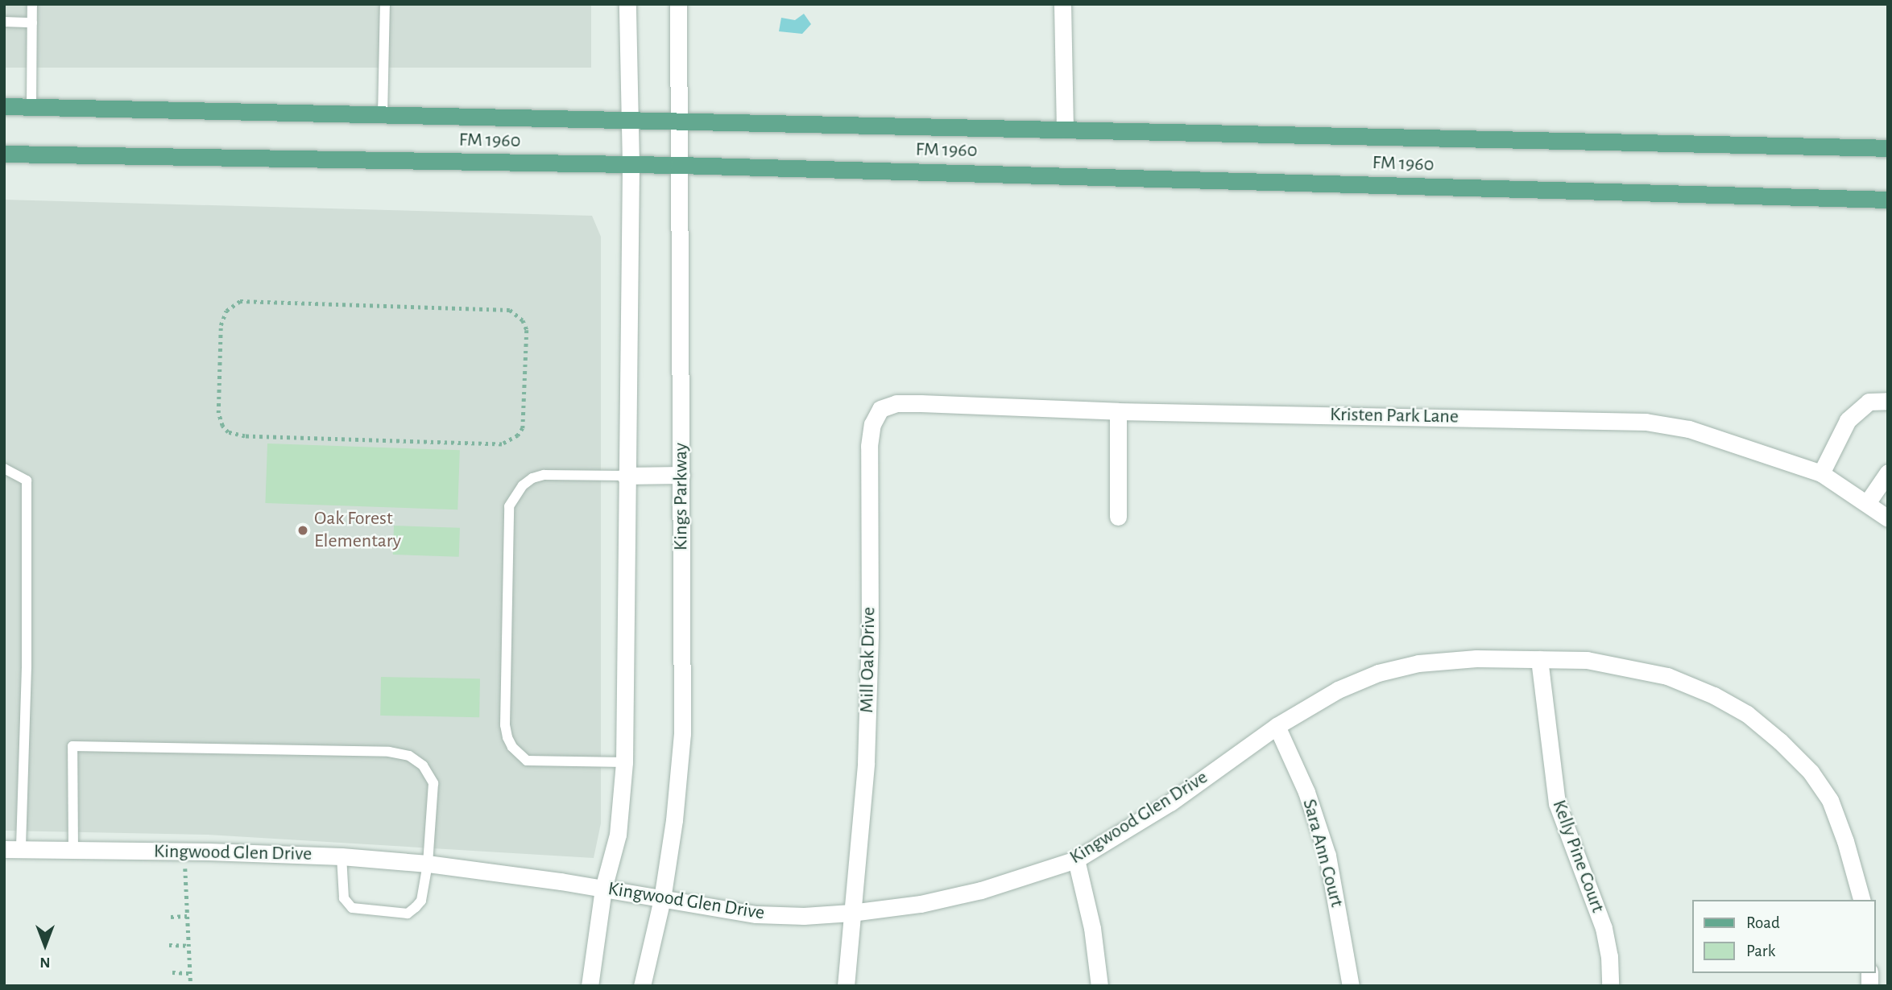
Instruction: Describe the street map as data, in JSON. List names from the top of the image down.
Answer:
{
  "streets": {
    "main road": ["FM 1960"],
    "street": [
      "Kristen Park Lane",
      "Kings Parkway",
      "Mill Oak Drive",
      "Kingwood Glen Drive",
      "Sara Ann Court",
      "Kelly Pine Court"
    ]
  },
  "crossings": [
    ["FM 1960", "Kings Parkway"],
    ["Kristen Park Lane", "Mill Oak Drive"],
    ["Kings Parkway", "Kingwood Glen Drive"],
    ["Mill Oak Drive", "Kingwood Glen Drive"],
    ["Kingwood Glen Drive", "Sara Ann Court"],
    ["Kingwood Glen Drive", "Kelly Pine Court"]
  ],
  "places": ["Oak Forest Elementary"],
  "legend": ["Road", "Park"],
  "north": "bottom"
}
